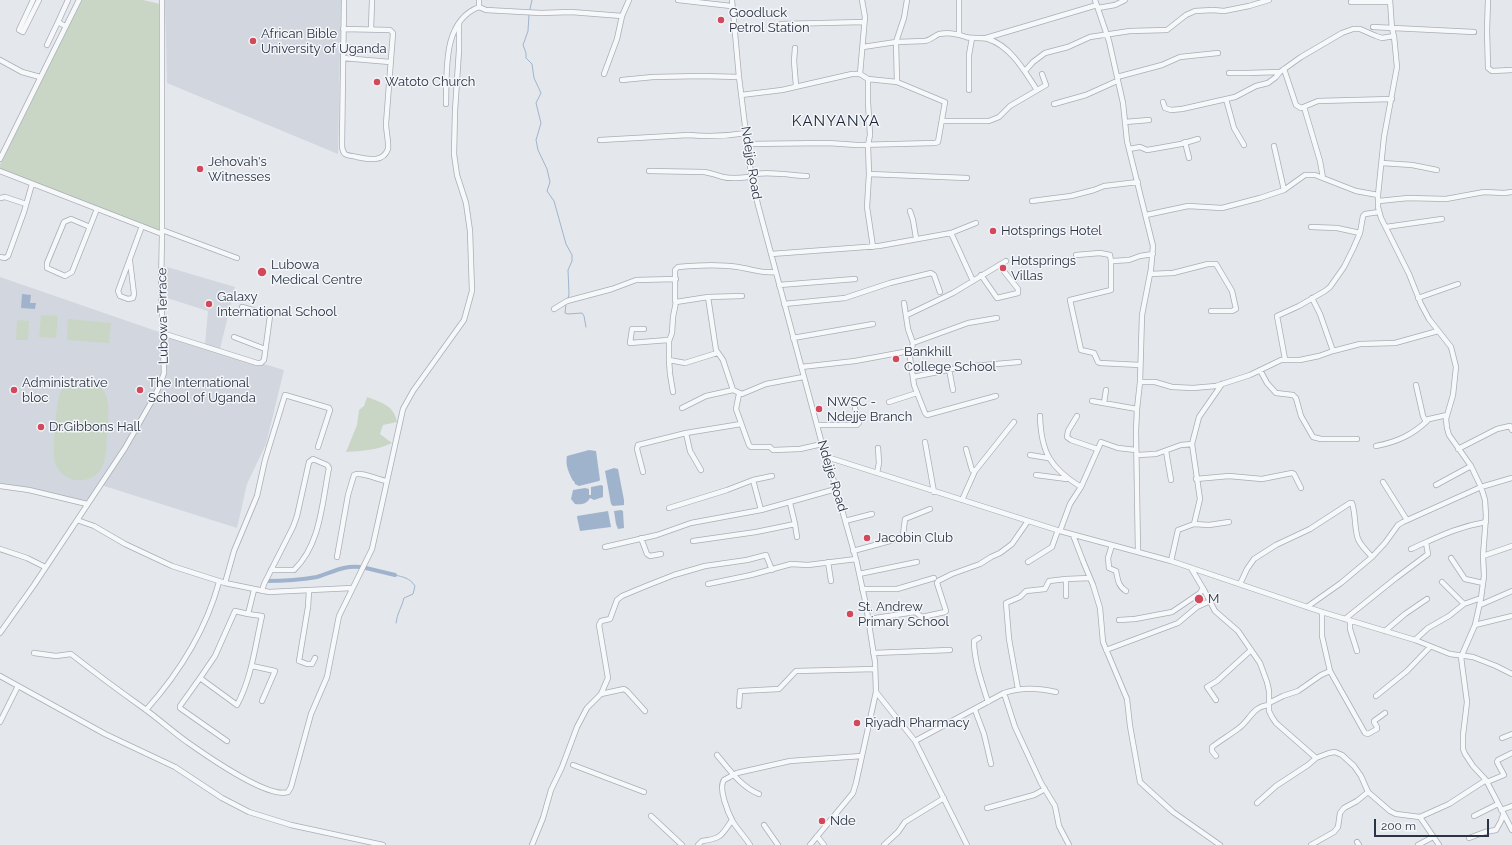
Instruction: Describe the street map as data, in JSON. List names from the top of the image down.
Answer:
{
  "streets": {
    "street": ["Ndejje Road", "Lubowa Terrace"]
  },
  "districts": ["KANYANYA"],
  "places": [
    "Goodluck Petrol Station",
    "African Bible University of Uganda",
    "Watoto Church",
    "Jehovah's Witnesses",
    "Hotsprings Hotel",
    "Hotsprings Villas",
    "Lubowa Medical Centre",
    "Galaxy International School",
    "Bankhill College School",
    "Administrative bloc",
    "The International School of Uganda",
    "NWSC - Ndejje Branch",
    "Dr.Gibbons Hall",
    "Jacobin Club",
    "M",
    "St. Andrew Primary School",
    "Riyadh Pharmacy",
    "Nde"
  ],
  "scale_bar": "200 m"
}
